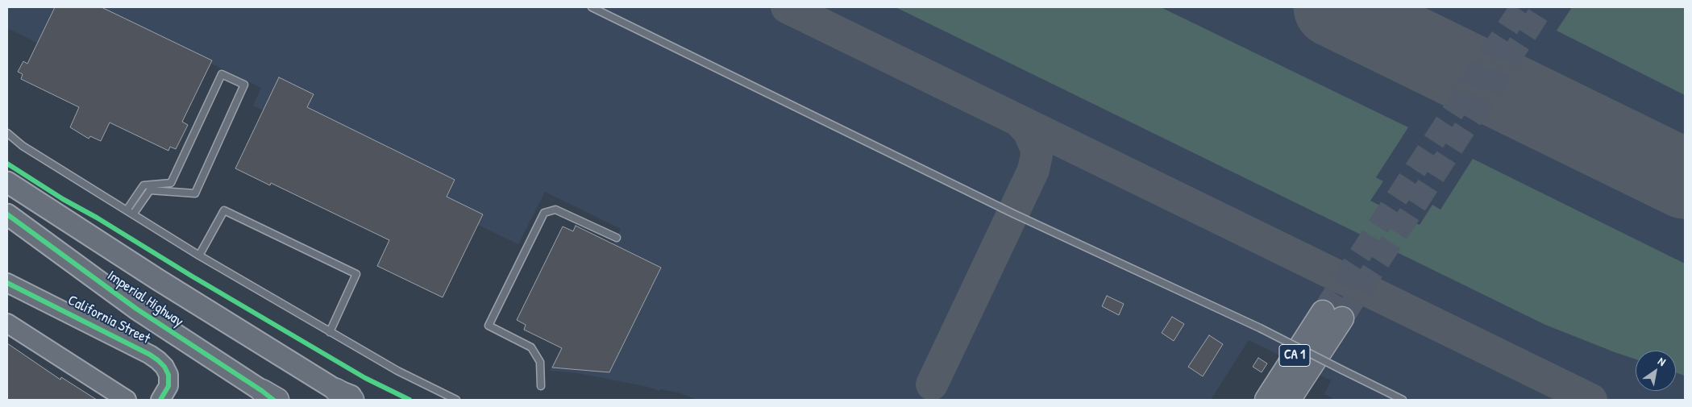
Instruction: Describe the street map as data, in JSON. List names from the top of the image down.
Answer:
{
  "streets": {
    "highway": ["CA 1"],
    "main road": ["Imperial Highway"],
    "street": ["California Street"]
  },
  "north": "top right"
}
